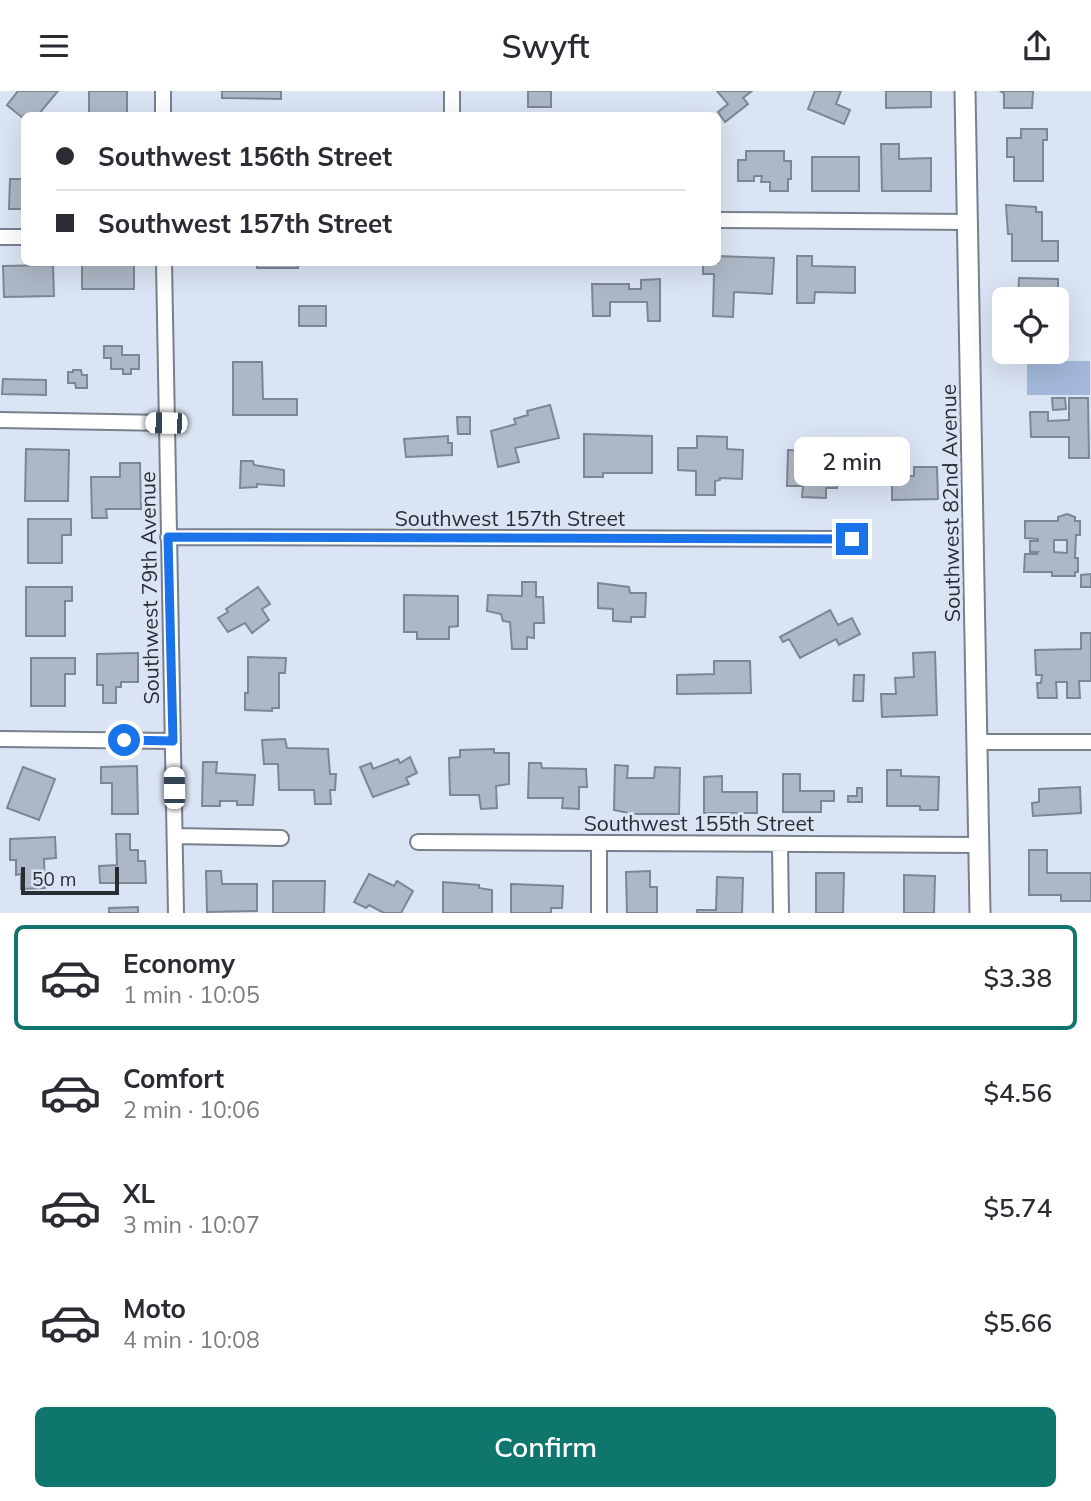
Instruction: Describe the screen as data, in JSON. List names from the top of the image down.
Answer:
{
  "streets": {
    "street": [
      "Southwest 82nd Avenue",
      "Southwest 157th Street",
      "Southwest 79th Avenue",
      "Southwest 155th Street"
    ]
  },
  "crossings": [
    ["Southwest 82nd Avenue", "Southwest 155th Street"],
    ["Southwest 157th Street", "Southwest 79th Avenue"]
  ],
  "scale_bar": "50 m",
  "page": {
    "header": "Swyft",
    "banner": ["Southwest 156th Street", "Southwest 157th Street"],
    "bubble": "2 min",
    "scale": "50 m",
    "list": [
      {
        "name": "Economy",
        "note": "1 min · 10:05",
        "value": "$3.38"
      },
      {
        "name": "Comfort",
        "note": "2 min · 10:06",
        "value": "$4.56"
      },
      {
        "name": "XL",
        "note": "3 min · 10:07",
        "value": "$5.74"
      },
      {
        "name": "Moto",
        "note": "4 min · 10:08",
        "value": "$5.66"
      }
    ],
    "buttons": "Confirm"
  }
}
